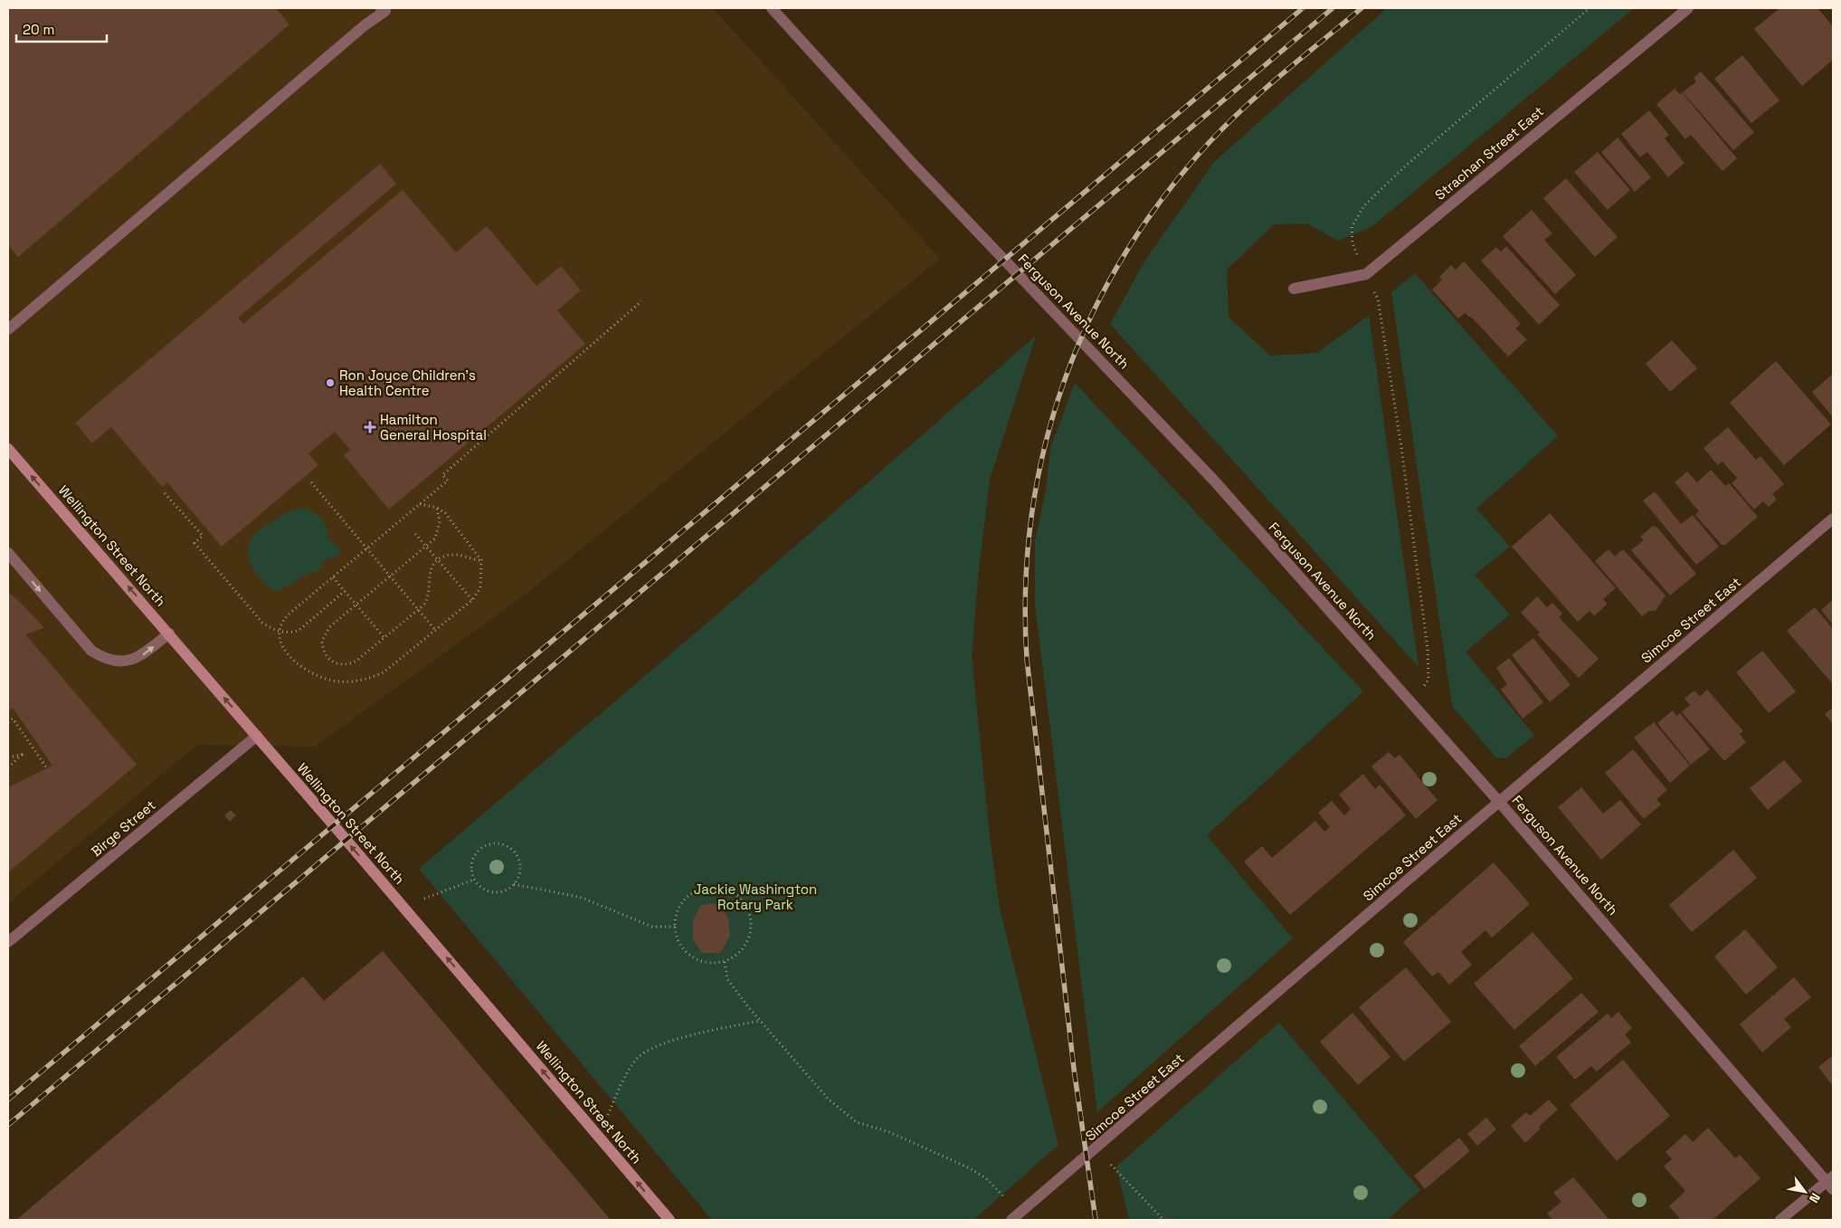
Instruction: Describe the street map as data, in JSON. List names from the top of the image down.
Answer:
{
  "streets": {
    "main road": ["Wellington Street North"],
    "street": [
      "Strachan Street East",
      "Ferguson Avenue North",
      "Simcoe Street East",
      "Birge Street"
    ]
  },
  "crossings": [
    ["Ferguson Avenue North", "Simcoe Street East"],
    ["Wellington Street North", "Birge Street"]
  ],
  "one_way": ["Wellington Street North"],
  "parks": ["Jackie Washington Rotary Park"],
  "places": {
    "other": ["Ron Joyce Children's Health Centre"],
    "health": ["Hamilton General Hospital"]
  },
  "scale_bar": "20 m",
  "north": "bottom right"
}
